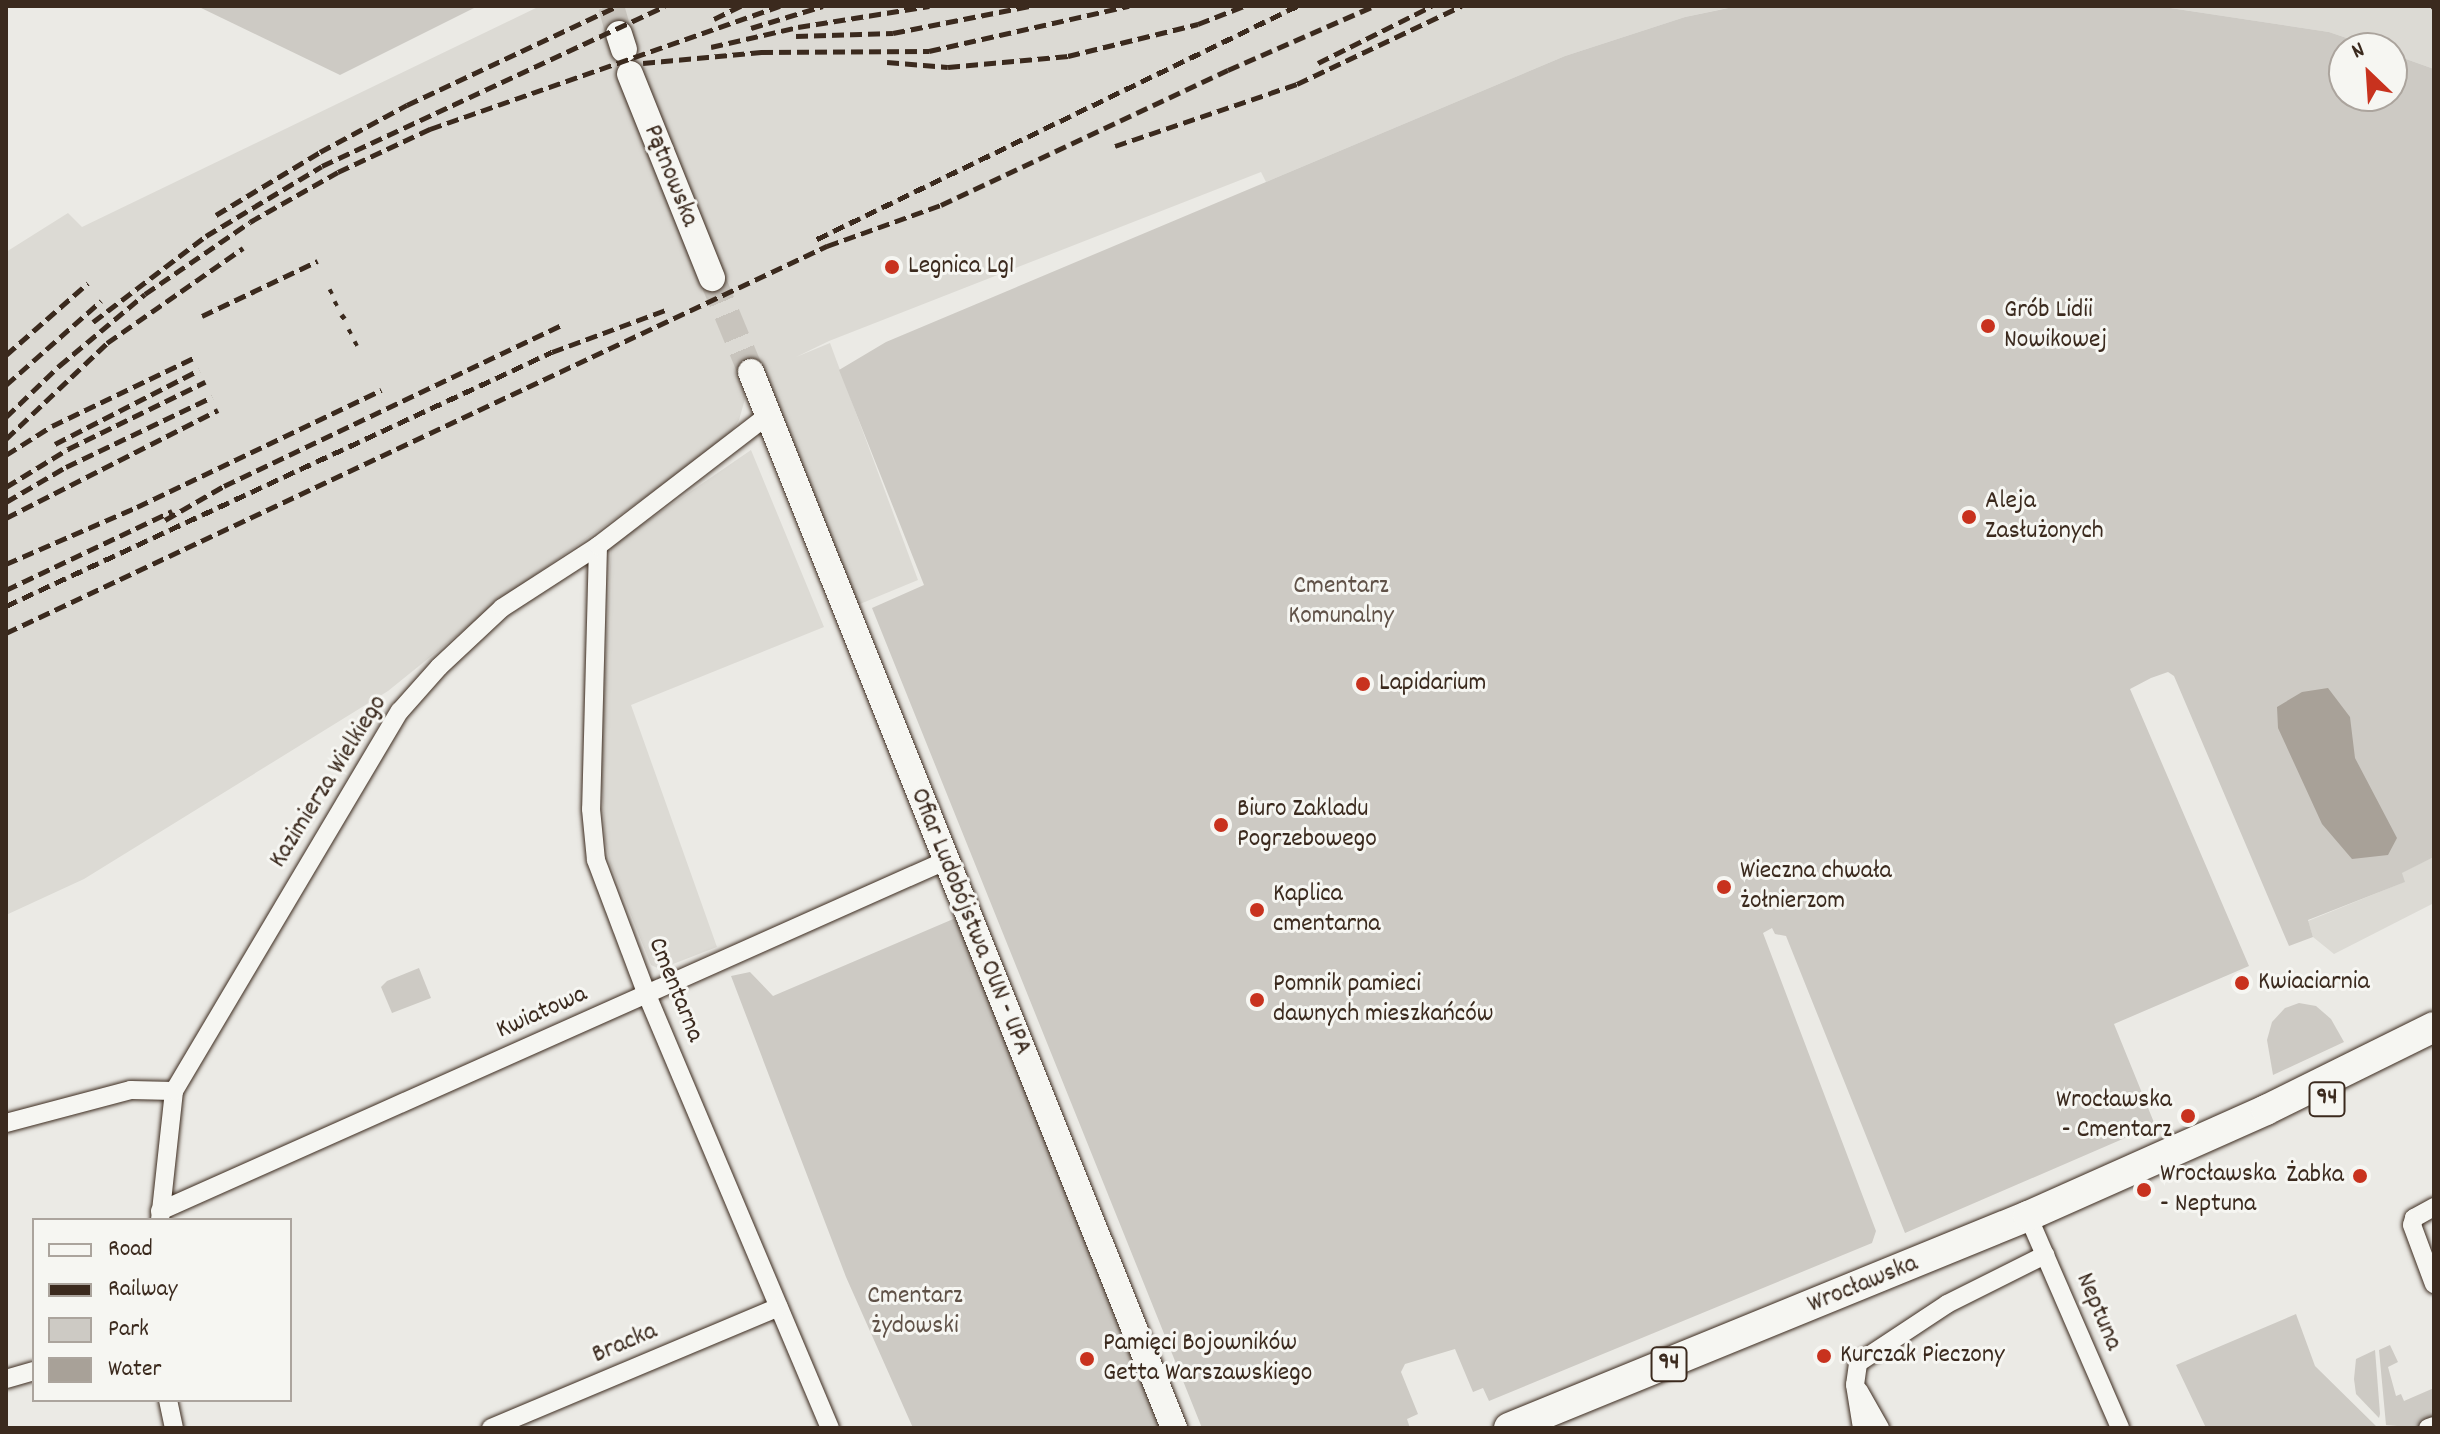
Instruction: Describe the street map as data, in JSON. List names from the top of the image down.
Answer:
{
  "streets": {
    "main road": ["94", "Wrocławska"],
    "street": [
      "Pątnowska",
      "Kazimierza Wielkiego",
      "Ofiar Ludobójstwa OUN - UPA",
      "Cmentarna",
      "Kwiatowa",
      "Neptuna",
      "Bracka"
    ]
  },
  "crossings": [
    ["Kazimierza Wielkiego", "Ofiar Ludobójstwa OUN - UPA"],
    ["Kazimierza Wielkiego", "Cmentarna"],
    ["Kazimierza Wielkiego", "Kwiatowa"],
    ["Ofiar Ludobójstwa OUN - UPA", "Kwiatowa"],
    ["Cmentarna", "Kwiatowa"],
    ["Cmentarna", "Bracka"],
    ["Wrocławska", "Neptuna"]
  ],
  "parks": ["Cmentarz Komunalny", "Cmentarz żydowski"],
  "places": [
    "Legnica Lg1",
    "Grób Lidii Nowikowej",
    "Aleja Zasłużonych",
    "Lapidarium",
    "Biuro Zakladu Pogrzebowego",
    "Wieczna chwała żołnierzom",
    "Kaplica cmentarna",
    "Kwiaciarnia",
    "Pomnik pamieci dawnych mieszkańców",
    "Wrocławska - Cmentarz",
    "Żabka",
    "Wrocławska - Neptuna",
    "Kurczak Pieczony",
    "Pamięci Bojowników Getta Warszawskiego"
  ],
  "legend": [
    "Road",
    "Railway",
    "Park",
    "Water"
  ],
  "north": "top left"
}
